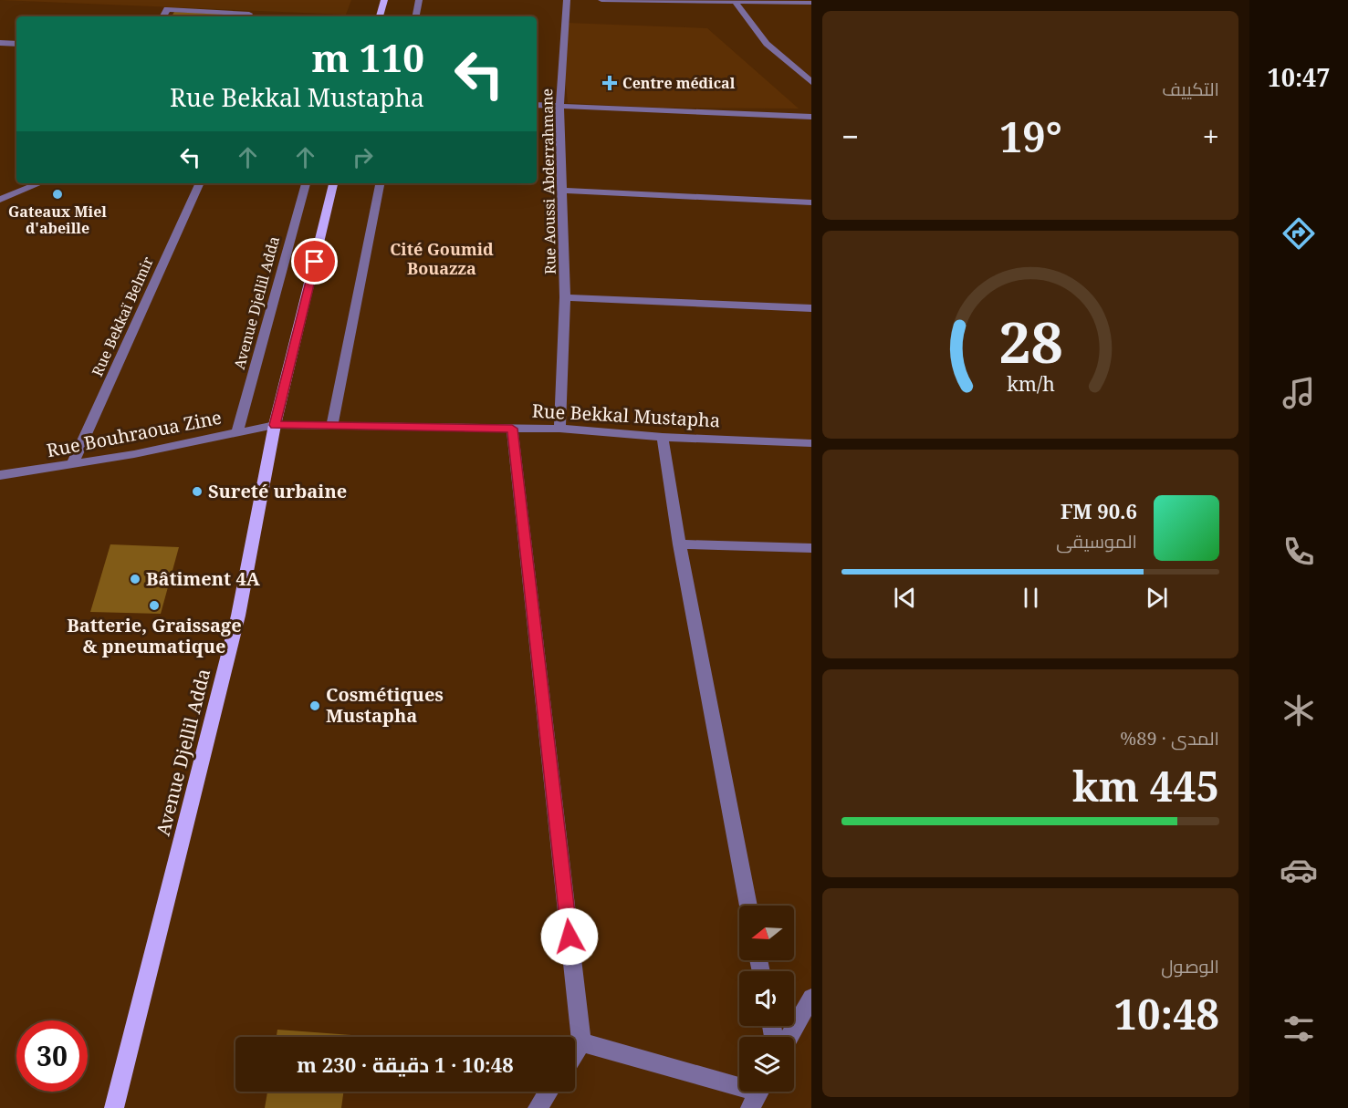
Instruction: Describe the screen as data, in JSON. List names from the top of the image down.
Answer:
{
  "streets": {
    "main road": ["Avenue Djellil Adda"],
    "street": [
      "Rue Aoussi Abderrahmane",
      "Rue Bekkaï Belmir",
      "Rue Bekkal Mustapha",
      "Rue Bouhraoua Zine"
    ]
  },
  "crossings": [
    ["Rue Aoussi Abderrahmane", "Rue Bekkal Mustapha"],
    ["Avenue Djellil Adda", "Rue Bekkal Mustapha"],
    ["Avenue Djellil Adda", "Rue Bouhraoua Zine"],
    ["Rue Bekkaï Belmir", "Rue Bouhraoua Zine"],
    ["Rue Bekkal Mustapha", "Rue Bouhraoua Zine"]
  ],
  "districts": ["Cité Goumid Bouazza"],
  "places": {
    "health": ["Centre médical"],
    "other": [
      "Gateaux Miel d'abeille",
      "Sureté urbaine",
      "Bâtiment 4A",
      "Batterie, Graissage & pneumatique",
      "Cosmétiques Mustapha"
    ]
  },
  "north": "left",
  "page": {
    "tabs": "10:47",
    "tile": [
      "التكييف",
      ["المدى · 89%", "445 km"],
      ["الوصول", "10:48"]
    ],
    "turn": ["110 m", "Rue Bekkal Mustapha"],
    "heat": ["−", "19°", "+"],
    "song": ["90.6 FM", "الموسيقى"],
    "limit": "30",
    "trip": "10:48 · 1 دقيقة · 230 m",
    "gauge": ["28", "km/h"]
  }
}
